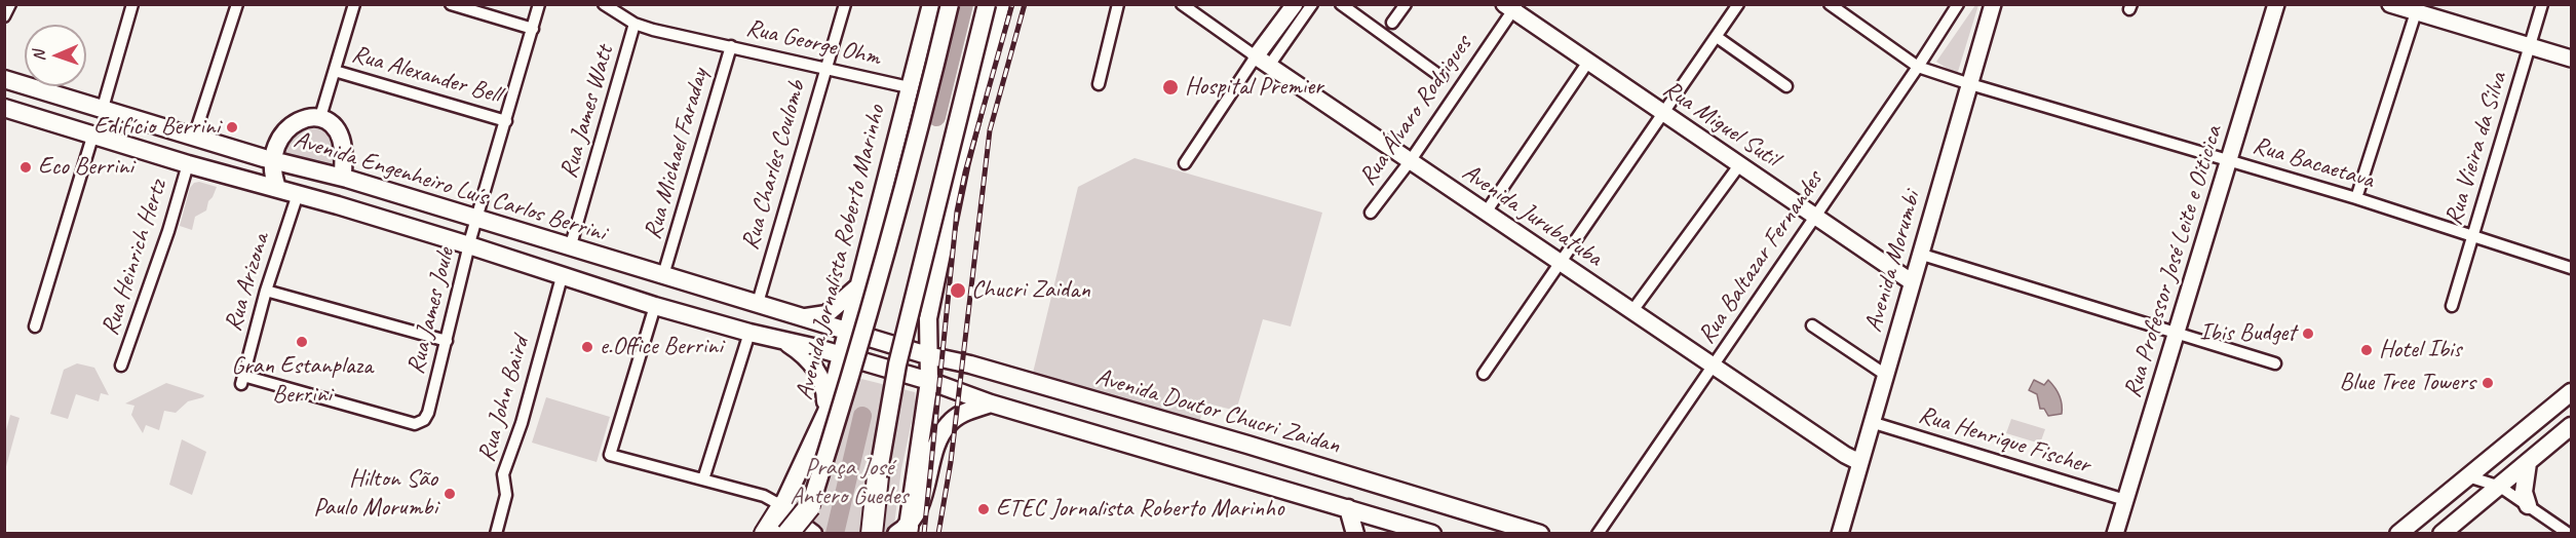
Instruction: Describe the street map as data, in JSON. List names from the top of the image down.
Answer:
{
  "streets": {
    "main road": ["Avenida Engenheiro Luís Carlos Berrini", "Avenida Jornalista Roberto Marinho", "Avenida Doutor Chucri Zaidan"],
    "street": [
      "Rua George Ohm",
      "Rua Alexander Bell",
      "Rua Álvaro Rodrigues",
      "Rua James Watt",
      "Rua Miguel Sutil",
      "Rua Vieira da Silva",
      "Rua Michael Faraday",
      "Rua Bacaetava",
      "Rua Charles Coulomb",
      "Avenida Jurubatuba",
      "Rua Heinrich Hertz",
      "Rua Baltazar Fernandes",
      "Avenida Morumbi",
      "Rua Professor José Leite e Oiticica",
      "Rua Arizona",
      "Rua James Joule",
      "Rua John Baird",
      "Rua Henrique Fischer"
    ]
  },
  "crossings": [
    ["Rua George Ohm", "Rua James Watt"],
    ["Rua George Ohm", "Rua Michael Faraday"],
    ["Rua George Ohm", "Rua Charles Coulomb"],
    ["Rua George Ohm", "Avenida Jornalista Roberto Marinho"],
    ["Rua Alexander Bell", "Rua James Joule"],
    ["Rua Álvaro Rodrigues", "Rua Miguel Sutil"],
    ["Rua Álvaro Rodrigues", "Avenida Jurubatuba"],
    ["Rua James Watt", "Avenida Engenheiro Luís Carlos Berrini"],
    ["Rua Miguel Sutil", "Rua Baltazar Fernandes"],
    ["Rua Miguel Sutil", "Avenida Morumbi"],
    ["Rua Vieira da Silva", "Rua Bacaetava"],
    ["Rua Michael Faraday", "Avenida Engenheiro Luís Carlos Berrini"],
    ["Rua Bacaetava", "Rua Baltazar Fernandes"],
    ["Rua Bacaetava", "Avenida Morumbi"],
    ["Rua Bacaetava", "Rua Professor José Leite e Oiticica"],
    ["Rua Charles Coulomb", "Avenida Engenheiro Luís Carlos Berrini"],
    ["Avenida Engenheiro Luís Carlos Berrini", "Avenida Jornalista Roberto Marinho"],
    ["Avenida Engenheiro Luís Carlos Berrini", "Rua Heinrich Hertz"],
    ["Avenida Engenheiro Luís Carlos Berrini", "Rua Arizona"],
    ["Avenida Engenheiro Luís Carlos Berrini", "Rua James Joule"],
    ["Avenida Engenheiro Luís Carlos Berrini", "Rua John Baird"],
    ["Avenida Engenheiro Luís Carlos Berrini", "Avenida Doutor Chucri Zaidan"],
    ["Avenida Jurubatuba", "Rua Baltazar Fernandes"],
    ["Avenida Jurubatuba", "Avenida Morumbi"],
    ["Avenida Morumbi", "Rua Henrique Fischer"],
    ["Rua Professor José Leite e Oiticica", "Rua Henrique Fischer"],
    ["Rua Arizona", "Rua James Joule"]
  ],
  "parks": ["Praça José Antero Guedes"],
  "places": [
    "Hospital Premier",
    "Edifício Berrini",
    "Eco Berrini",
    "Chucri Zaidan",
    "Ibis Budget",
    "Gran Estanplaza Berrini",
    "e.Office Berrini",
    "Hotel Ibis",
    "Blue Tree Towers",
    "Hilton São Paulo Morumbi",
    "ETEC Jornalista Roberto Marinho"
  ],
  "north": "left"
}
